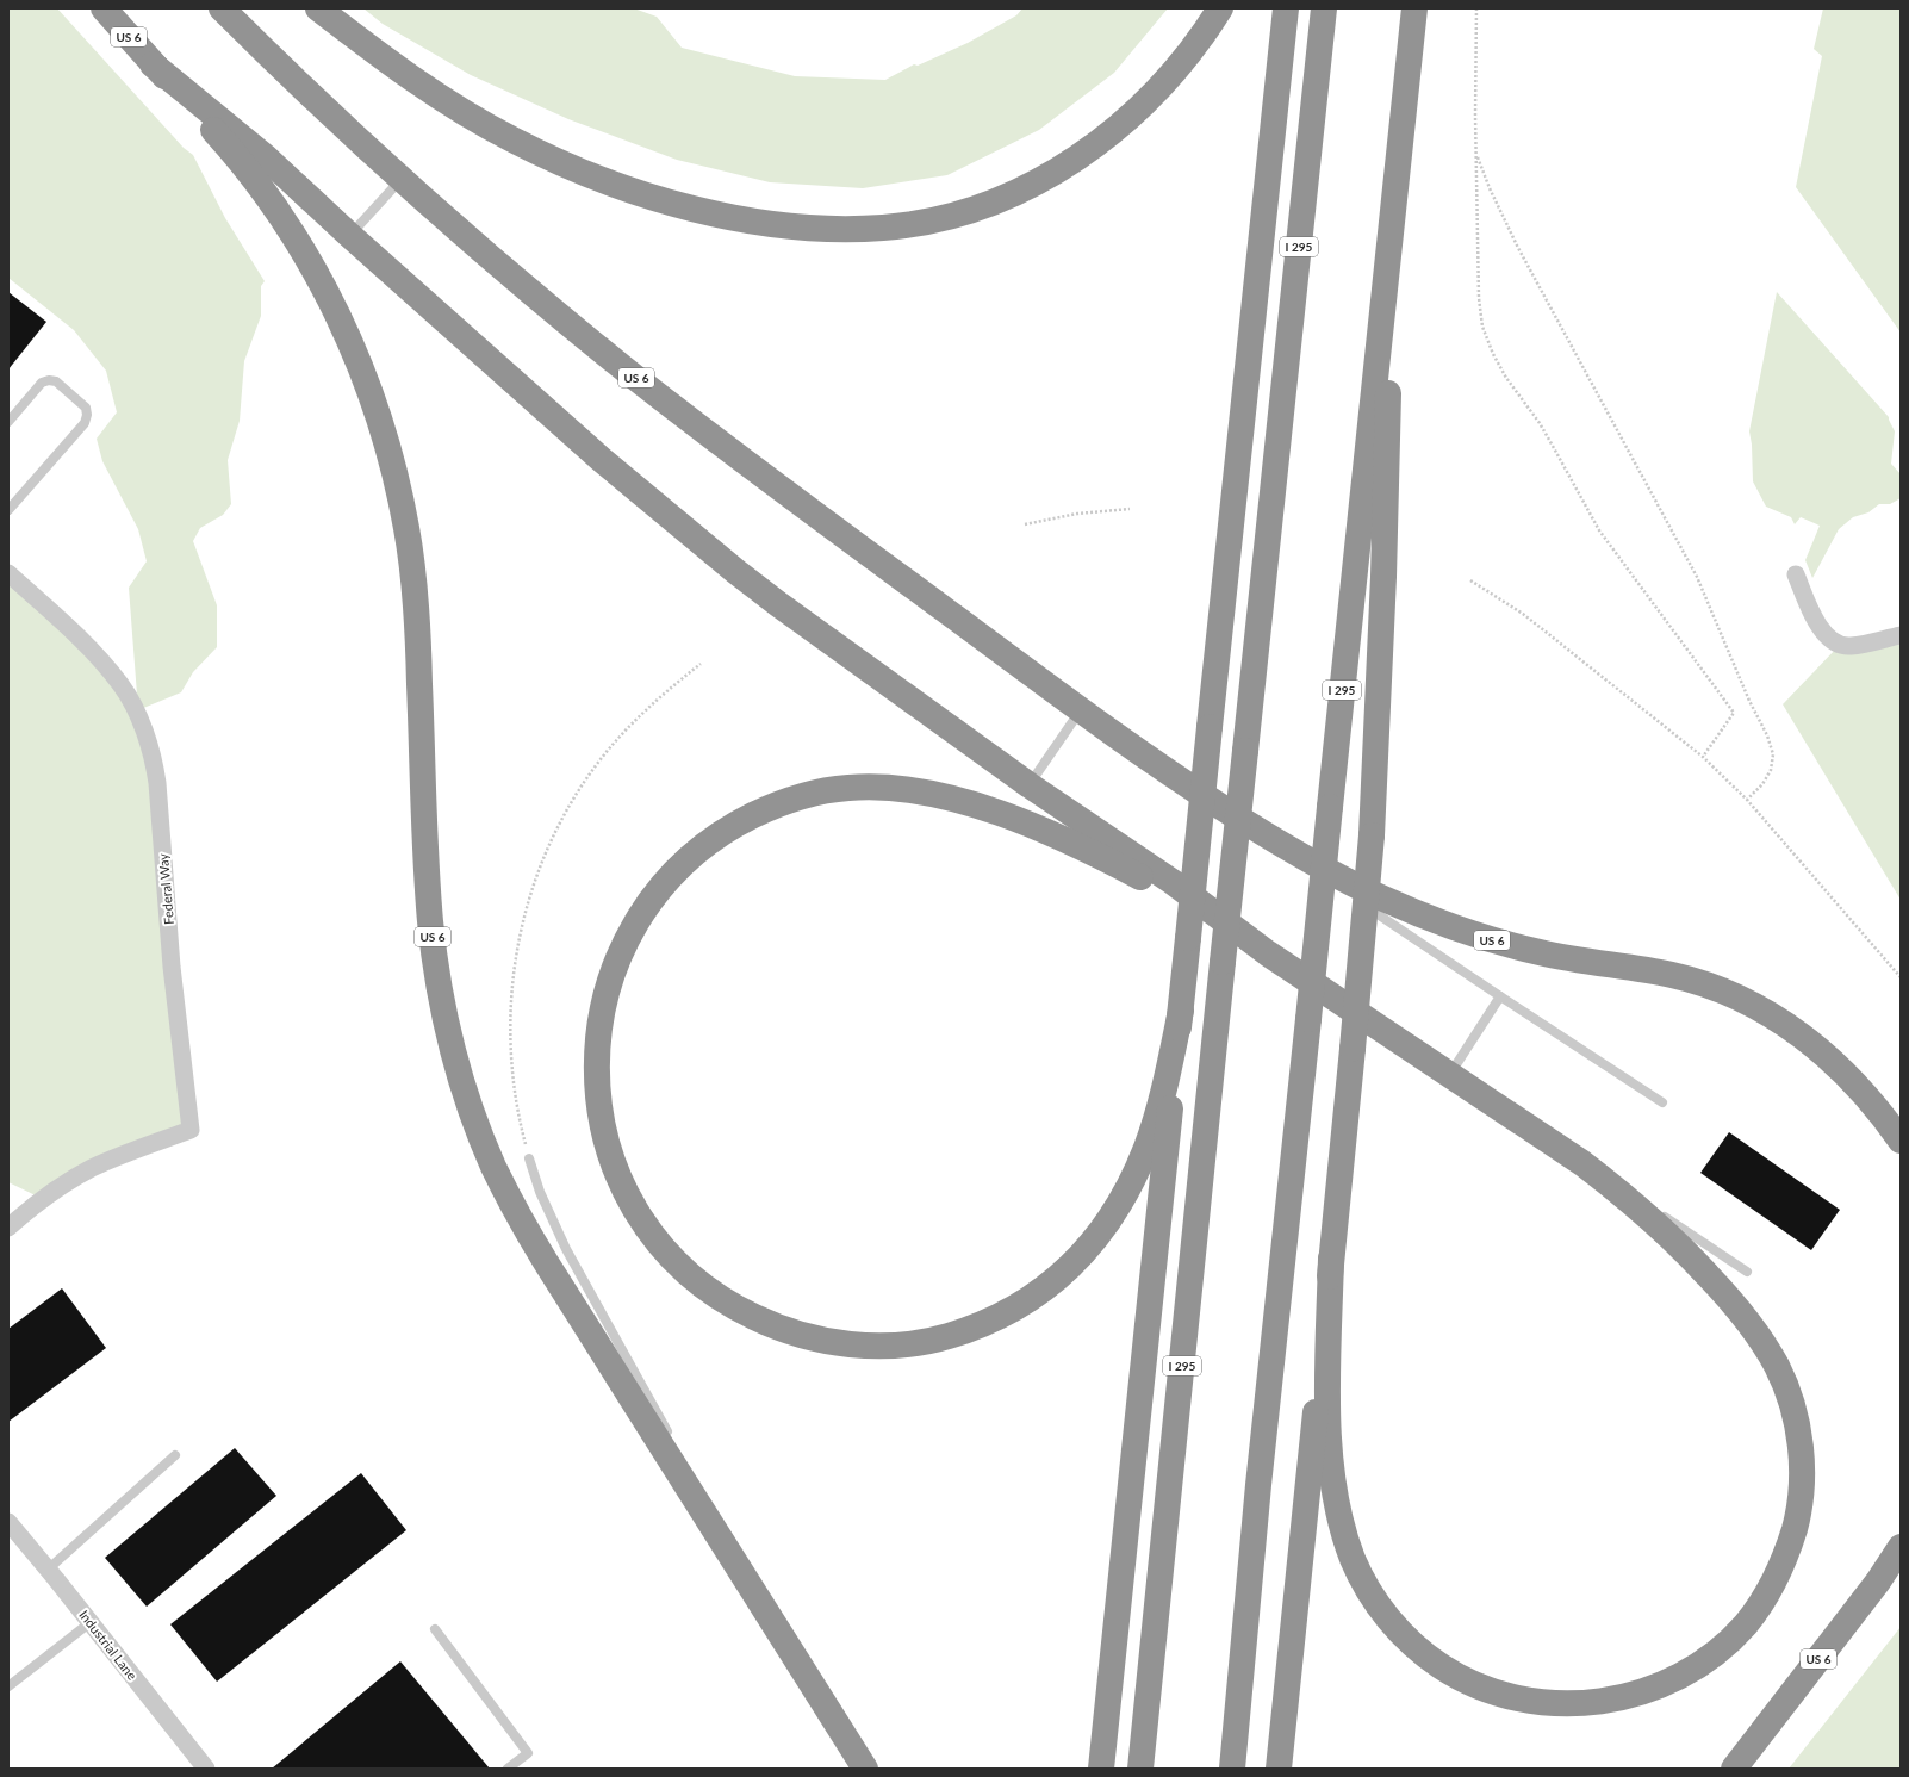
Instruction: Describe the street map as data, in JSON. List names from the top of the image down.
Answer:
{
  "streets": {
    "highway": ["US 6", "I 295"],
    "street": ["Federal Way", "Industrial Lane"]
  }
}
